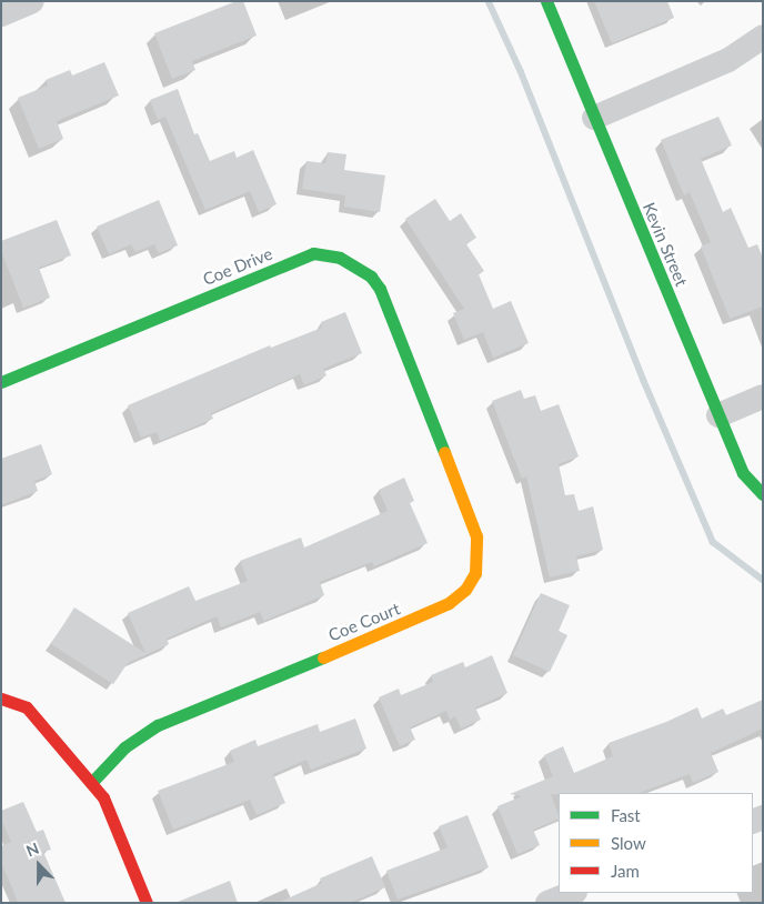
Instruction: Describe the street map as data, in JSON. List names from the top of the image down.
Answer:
{
  "streets": {
    "street": ["Kevin Street", "Coe Drive", "Coe Court"]
  },
  "crossings": [
    ["Coe Drive", "Coe Court"]
  ],
  "legend": ["Fast", "Slow", "Jam"],
  "north": "top"
}
